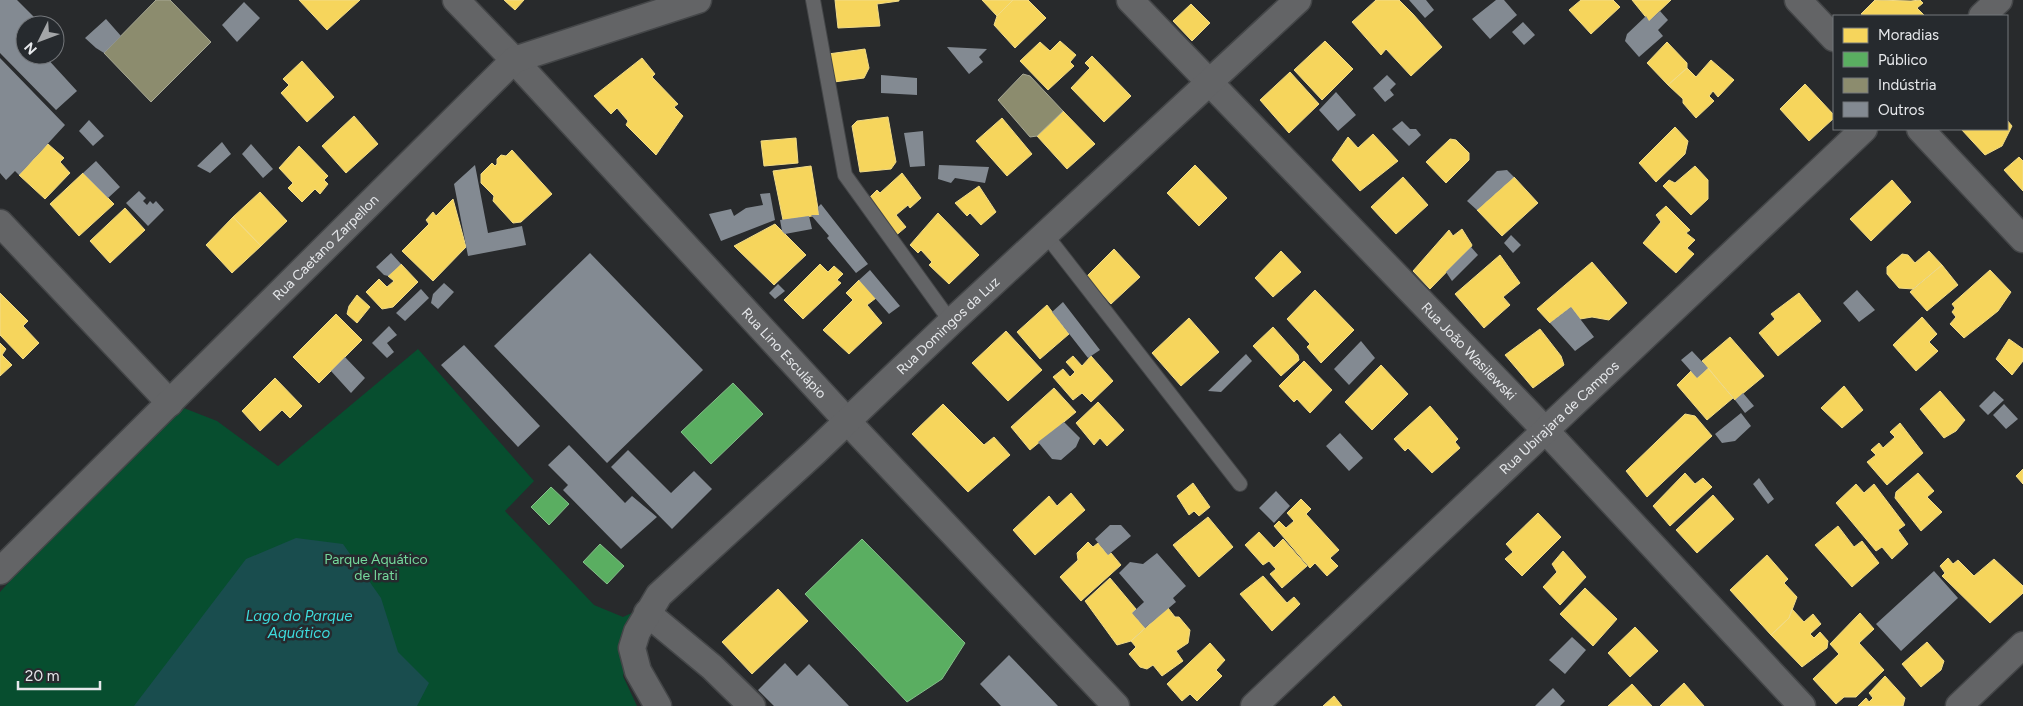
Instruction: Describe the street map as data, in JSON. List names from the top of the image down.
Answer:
{
  "streets": {
    "street": [
      "Rua Caetano Zarpellon",
      "Rua Domingos da Luz",
      "Rua João Wasilewski",
      "Rua Lino Esculápio",
      "Rua Ubirajara de Campos"
    ]
  },
  "crossings": [
    ["Rua Caetano Zarpellon", "Rua Lino Esculápio"],
    ["Rua Domingos da Luz", "Rua João Wasilewski"],
    ["Rua Domingos da Luz", "Rua Lino Esculápio"],
    ["Rua João Wasilewski", "Rua Ubirajara de Campos"]
  ],
  "water": ["Lago do Parque Aquático"],
  "parks": ["Parque Aquático de Irati"],
  "legend": [
    "Moradias",
    "Público",
    "Indústria",
    "Outros"
  ],
  "scale_bar": "20 m",
  "north": "bottom left"
}
